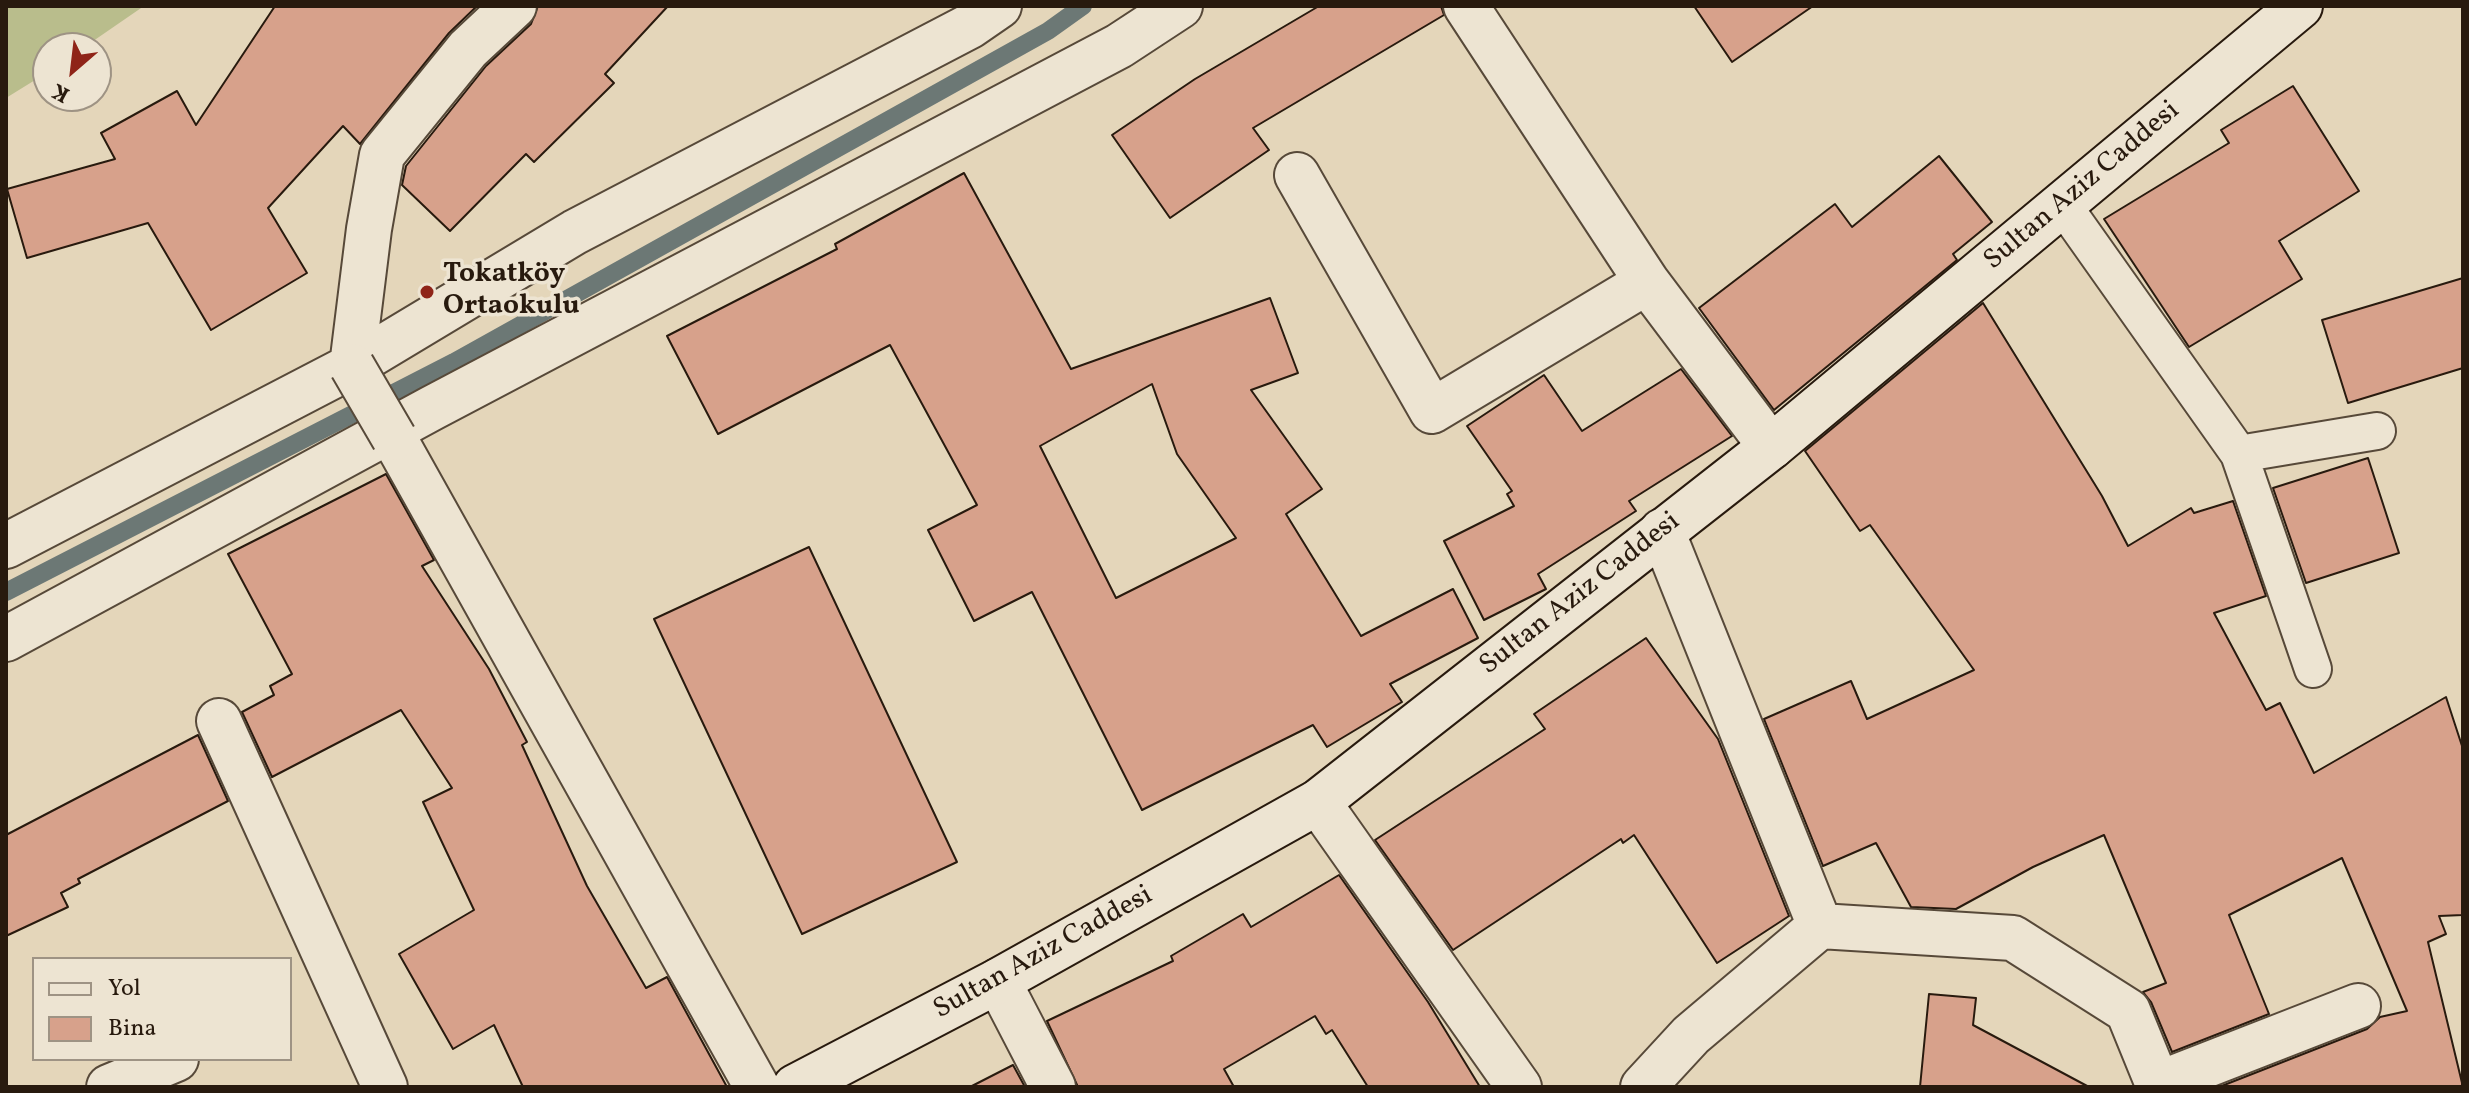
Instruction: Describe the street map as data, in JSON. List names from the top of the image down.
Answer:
{
  "streets": {
    "street": ["Sultan Aziz Caddesi"]
  },
  "places": ["Tokatköy Ortaokulu"],
  "legend": ["Yol", "Bina"],
  "north": "bottom left"
}
